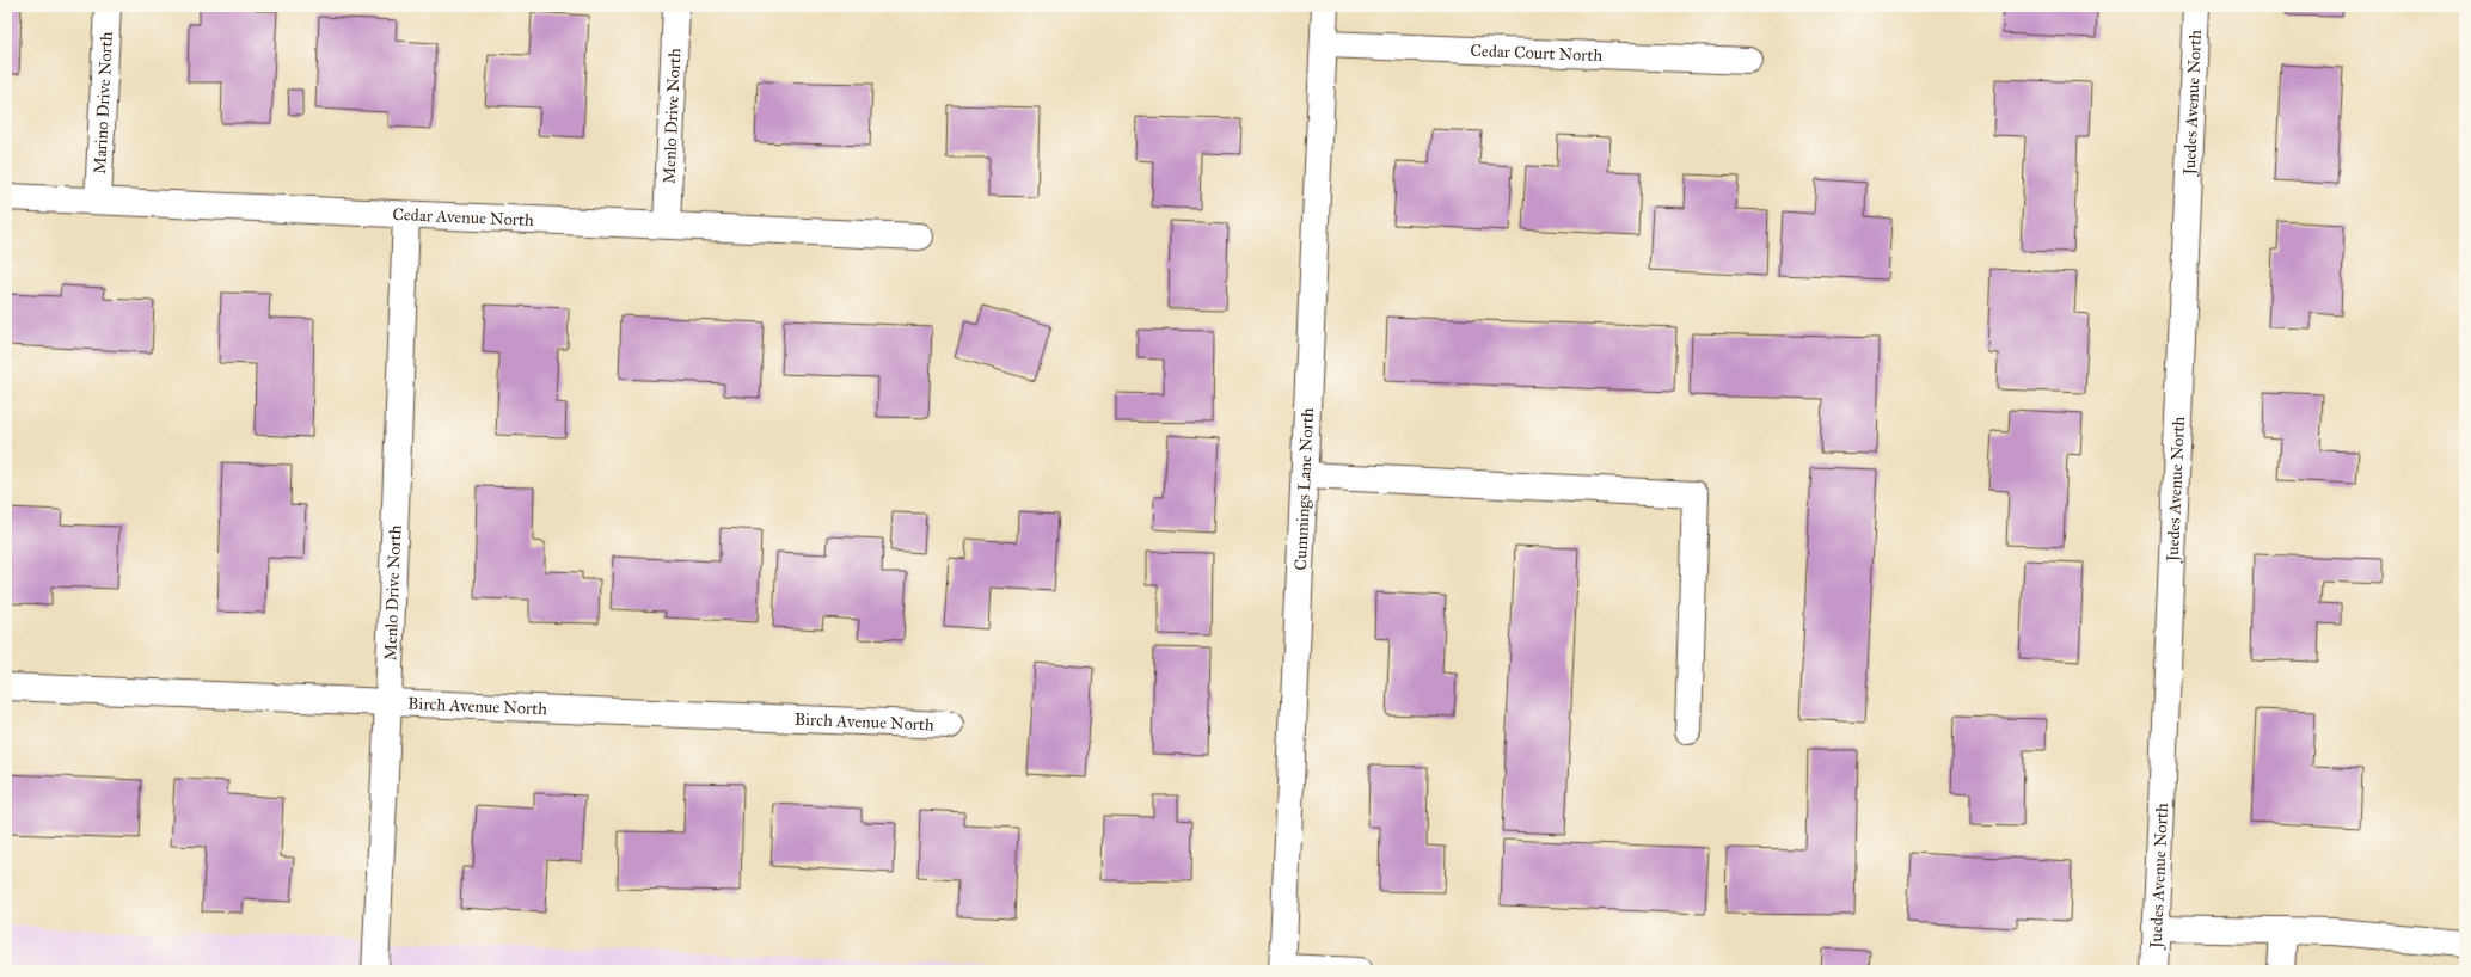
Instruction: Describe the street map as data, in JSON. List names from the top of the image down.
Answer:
{
  "streets": {
    "street": [
      "Cedar Court North",
      "Juedes Avenue North",
      "Marino Drive North",
      "Menlo Drive North",
      "Cedar Avenue North",
      "Cummings Lane North",
      "Birch Avenue North"
    ]
  },
  "crossings": [
    ["Cedar Court North", "Cummings Lane North"],
    ["Marino Drive North", "Cedar Avenue North"],
    ["Menlo Drive North", "Cedar Avenue North"],
    ["Menlo Drive North", "Birch Avenue North"]
  ]
}
